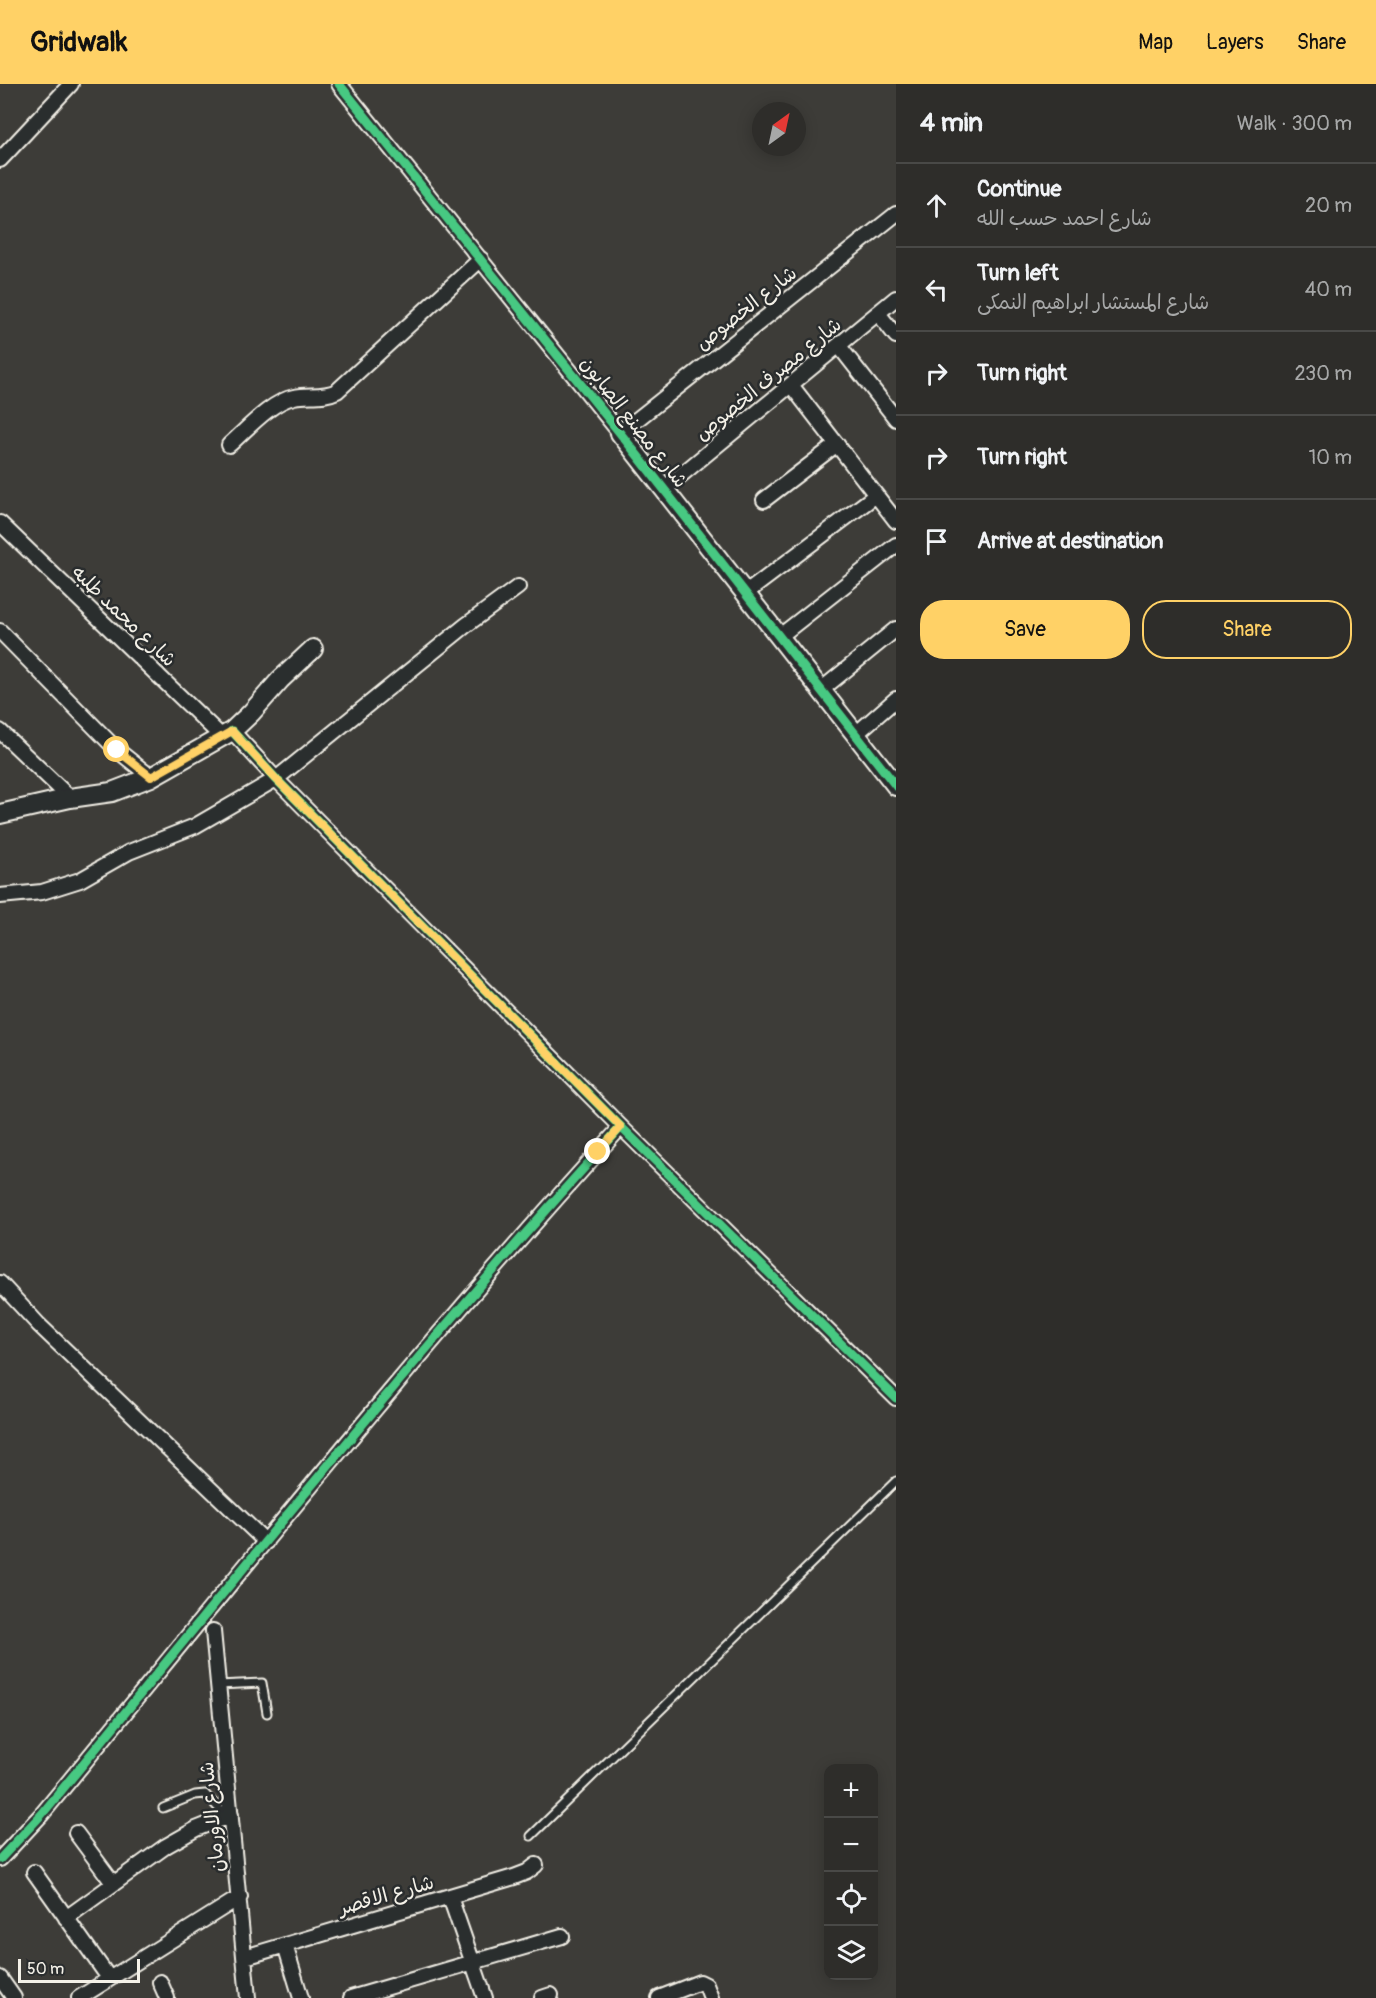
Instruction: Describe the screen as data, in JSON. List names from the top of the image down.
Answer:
{
  "streets": {
    "street": [
      "شارع الخصوص",
      "شارع مصرف الخصوص",
      "شارع مصنع الصابون",
      "شارع محمد طلبه",
      "شارع الاورمان",
      "شارع الاقصر"
    ]
  },
  "crossings": [
    ["شارع الخصوص", "شارع مصنع الصابون"],
    ["شارع مصرف الخصوص", "شارع مصنع الصابون"],
    ["شارع الاورمان", "شارع الاقصر"]
  ],
  "scale_bar": "50 m",
  "north": "top right",
  "page": {
    "header": "Gridwalk",
    "nav": ["Map", "Layers", "Share"],
    "heading": ["4 min", "Walk · 300 m"],
    "list": [
      ["Continue", "شارع احمد حسب الله", "20 m"],
      ["Turn left", "شارع المستشار ابراهيم النمكى", "40 m"],
      ["Turn right", "230 m"],
      ["Turn right", "10 m"],
      "Arrive at destination"
    ],
    "buttons": ["Save", "Share"],
    "map_buttons": ["+", "−"],
    "scale": "50 m"
  }
}
